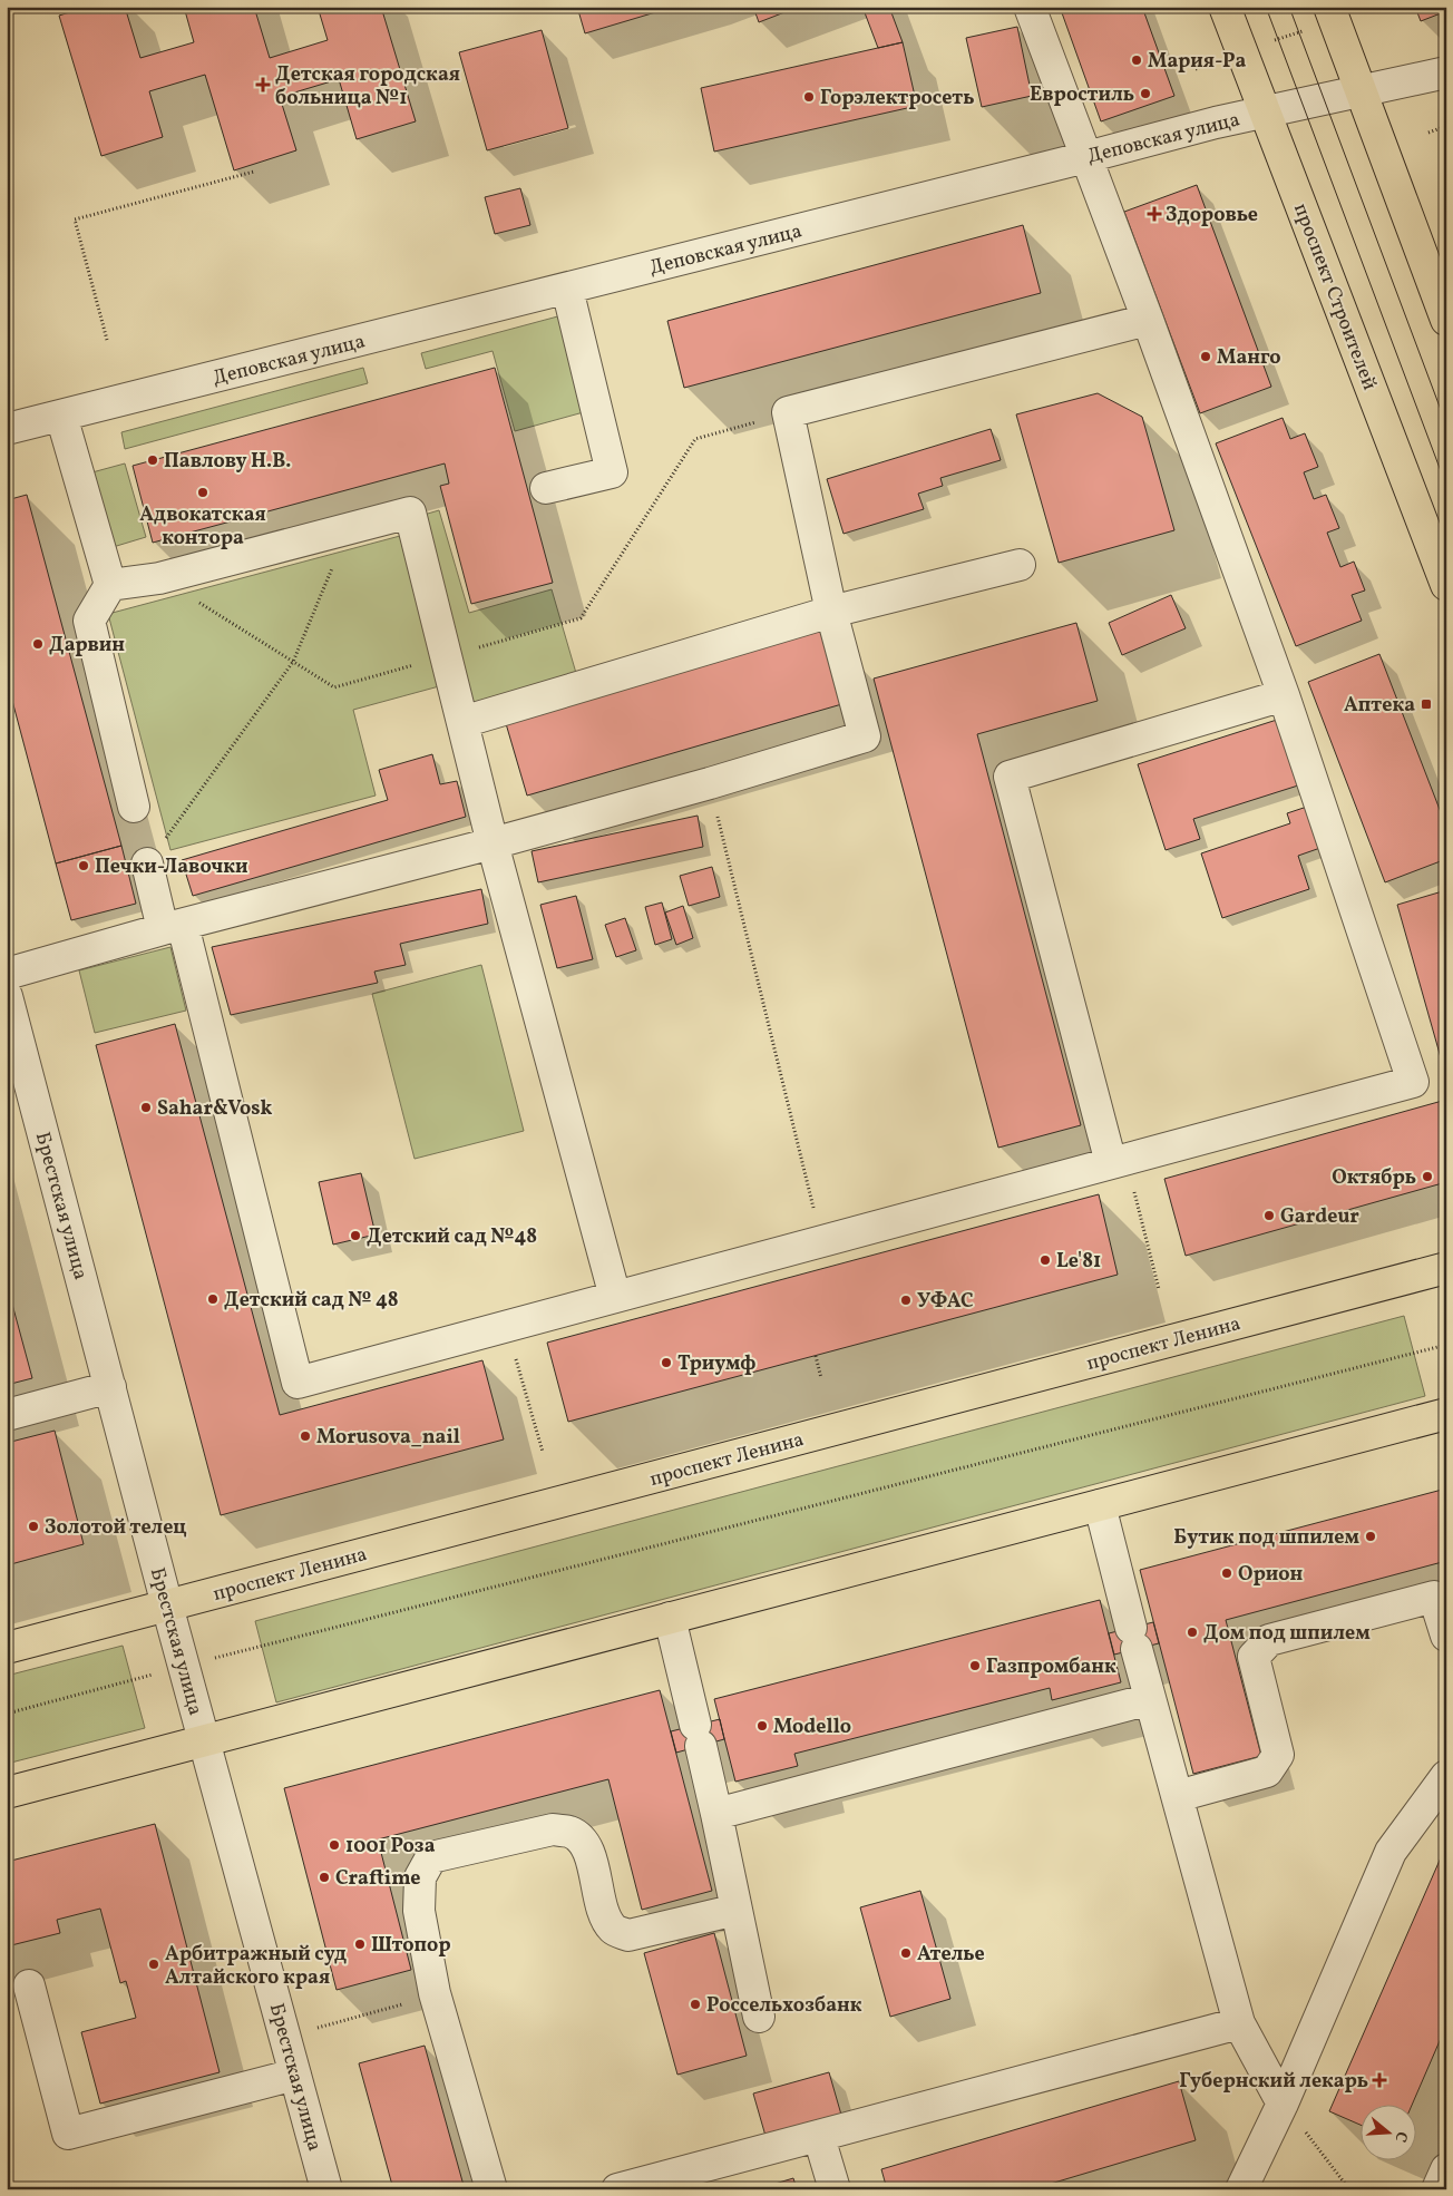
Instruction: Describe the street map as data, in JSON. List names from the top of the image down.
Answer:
{
  "streets": {
    "main road": ["проспект Строителей", "проспект Ленина"],
    "street": ["Деповская улица", "Брестская улица"]
  },
  "crossings": [
    ["Деповская улица", "проспект Строителей"],
    ["Брестская улица", "проспект Ленина"]
  ],
  "places": {
    "other": [
      "Мария-Ра",
      "Евростиль",
      "Горэлектросеть",
      "Манго",
      "Павлову Н.В.",
      "Адвокатская контора",
      "Дарвин",
      "Печки-Лавочки",
      "Sahar&Vosk",
      "Октябрь",
      "Gardeur",
      "Детский сад №48",
      "Le'81",
      "Детский сад № 48",
      "УФАС",
      "Триумф",
      "Morusova_nail",
      "Золотой телец",
      "Бутик под шпилем",
      "Орион",
      "Дом под шпилем",
      "Газпромбанк",
      "Modello",
      "1001 Роза",
      "Craftime",
      "Штопор",
      "Ателье",
      "Арбитражный суд Алтайского края",
      "Россельхозбанк"
    ],
    "health": ["Детская городская больница №1", "Здоровье", "Губернский лекарь"],
    "transit": ["Аптека"]
  },
  "north": "right"
}
